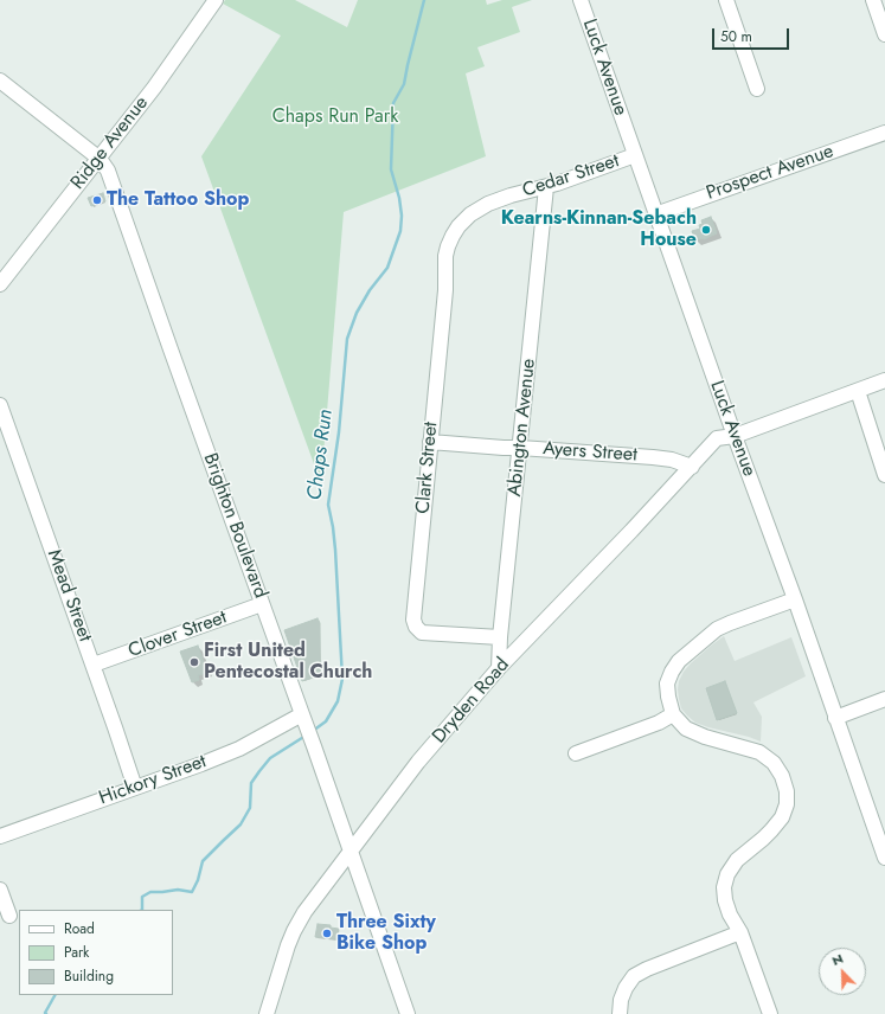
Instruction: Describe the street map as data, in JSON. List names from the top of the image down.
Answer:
{
  "streets": {
    "street": [
      "Luck Avenue",
      "Ridge Avenue",
      "Prospect Avenue",
      "Cedar Street",
      "Abington Avenue",
      "Ayers Street",
      "Clark Street",
      "Brighton Boulevard",
      "Mead Street",
      "Clover Street",
      "Dryden Road",
      "Hickory Street"
    ]
  },
  "crossings": [
    ["Luck Avenue", "Prospect Avenue"],
    ["Luck Avenue", "Cedar Street"],
    ["Luck Avenue", "Dryden Road"],
    ["Ridge Avenue", "Brighton Boulevard"],
    ["Cedar Street", "Abington Avenue"],
    ["Cedar Street", "Clark Street"],
    ["Abington Avenue", "Ayers Street"],
    ["Abington Avenue", "Clark Street"],
    ["Abington Avenue", "Dryden Road"],
    ["Ayers Street", "Clark Street"],
    ["Ayers Street", "Dryden Road"],
    ["Brighton Boulevard", "Clover Street"],
    ["Brighton Boulevard", "Dryden Road"],
    ["Brighton Boulevard", "Hickory Street"],
    ["Mead Street", "Clover Street"],
    ["Mead Street", "Hickory Street"]
  ],
  "water": ["Chaps Run"],
  "parks": ["Chaps Run Park"],
  "places": [
    "The Tattoo Shop",
    "Kearns-Kinnan-Sebach House",
    "First United Pentecostal Church",
    "Three Sixty Bike Shop"
  ],
  "legend": ["Road", "Park", "Building"],
  "scale_bar": "50 m",
  "north": "top left"
}
